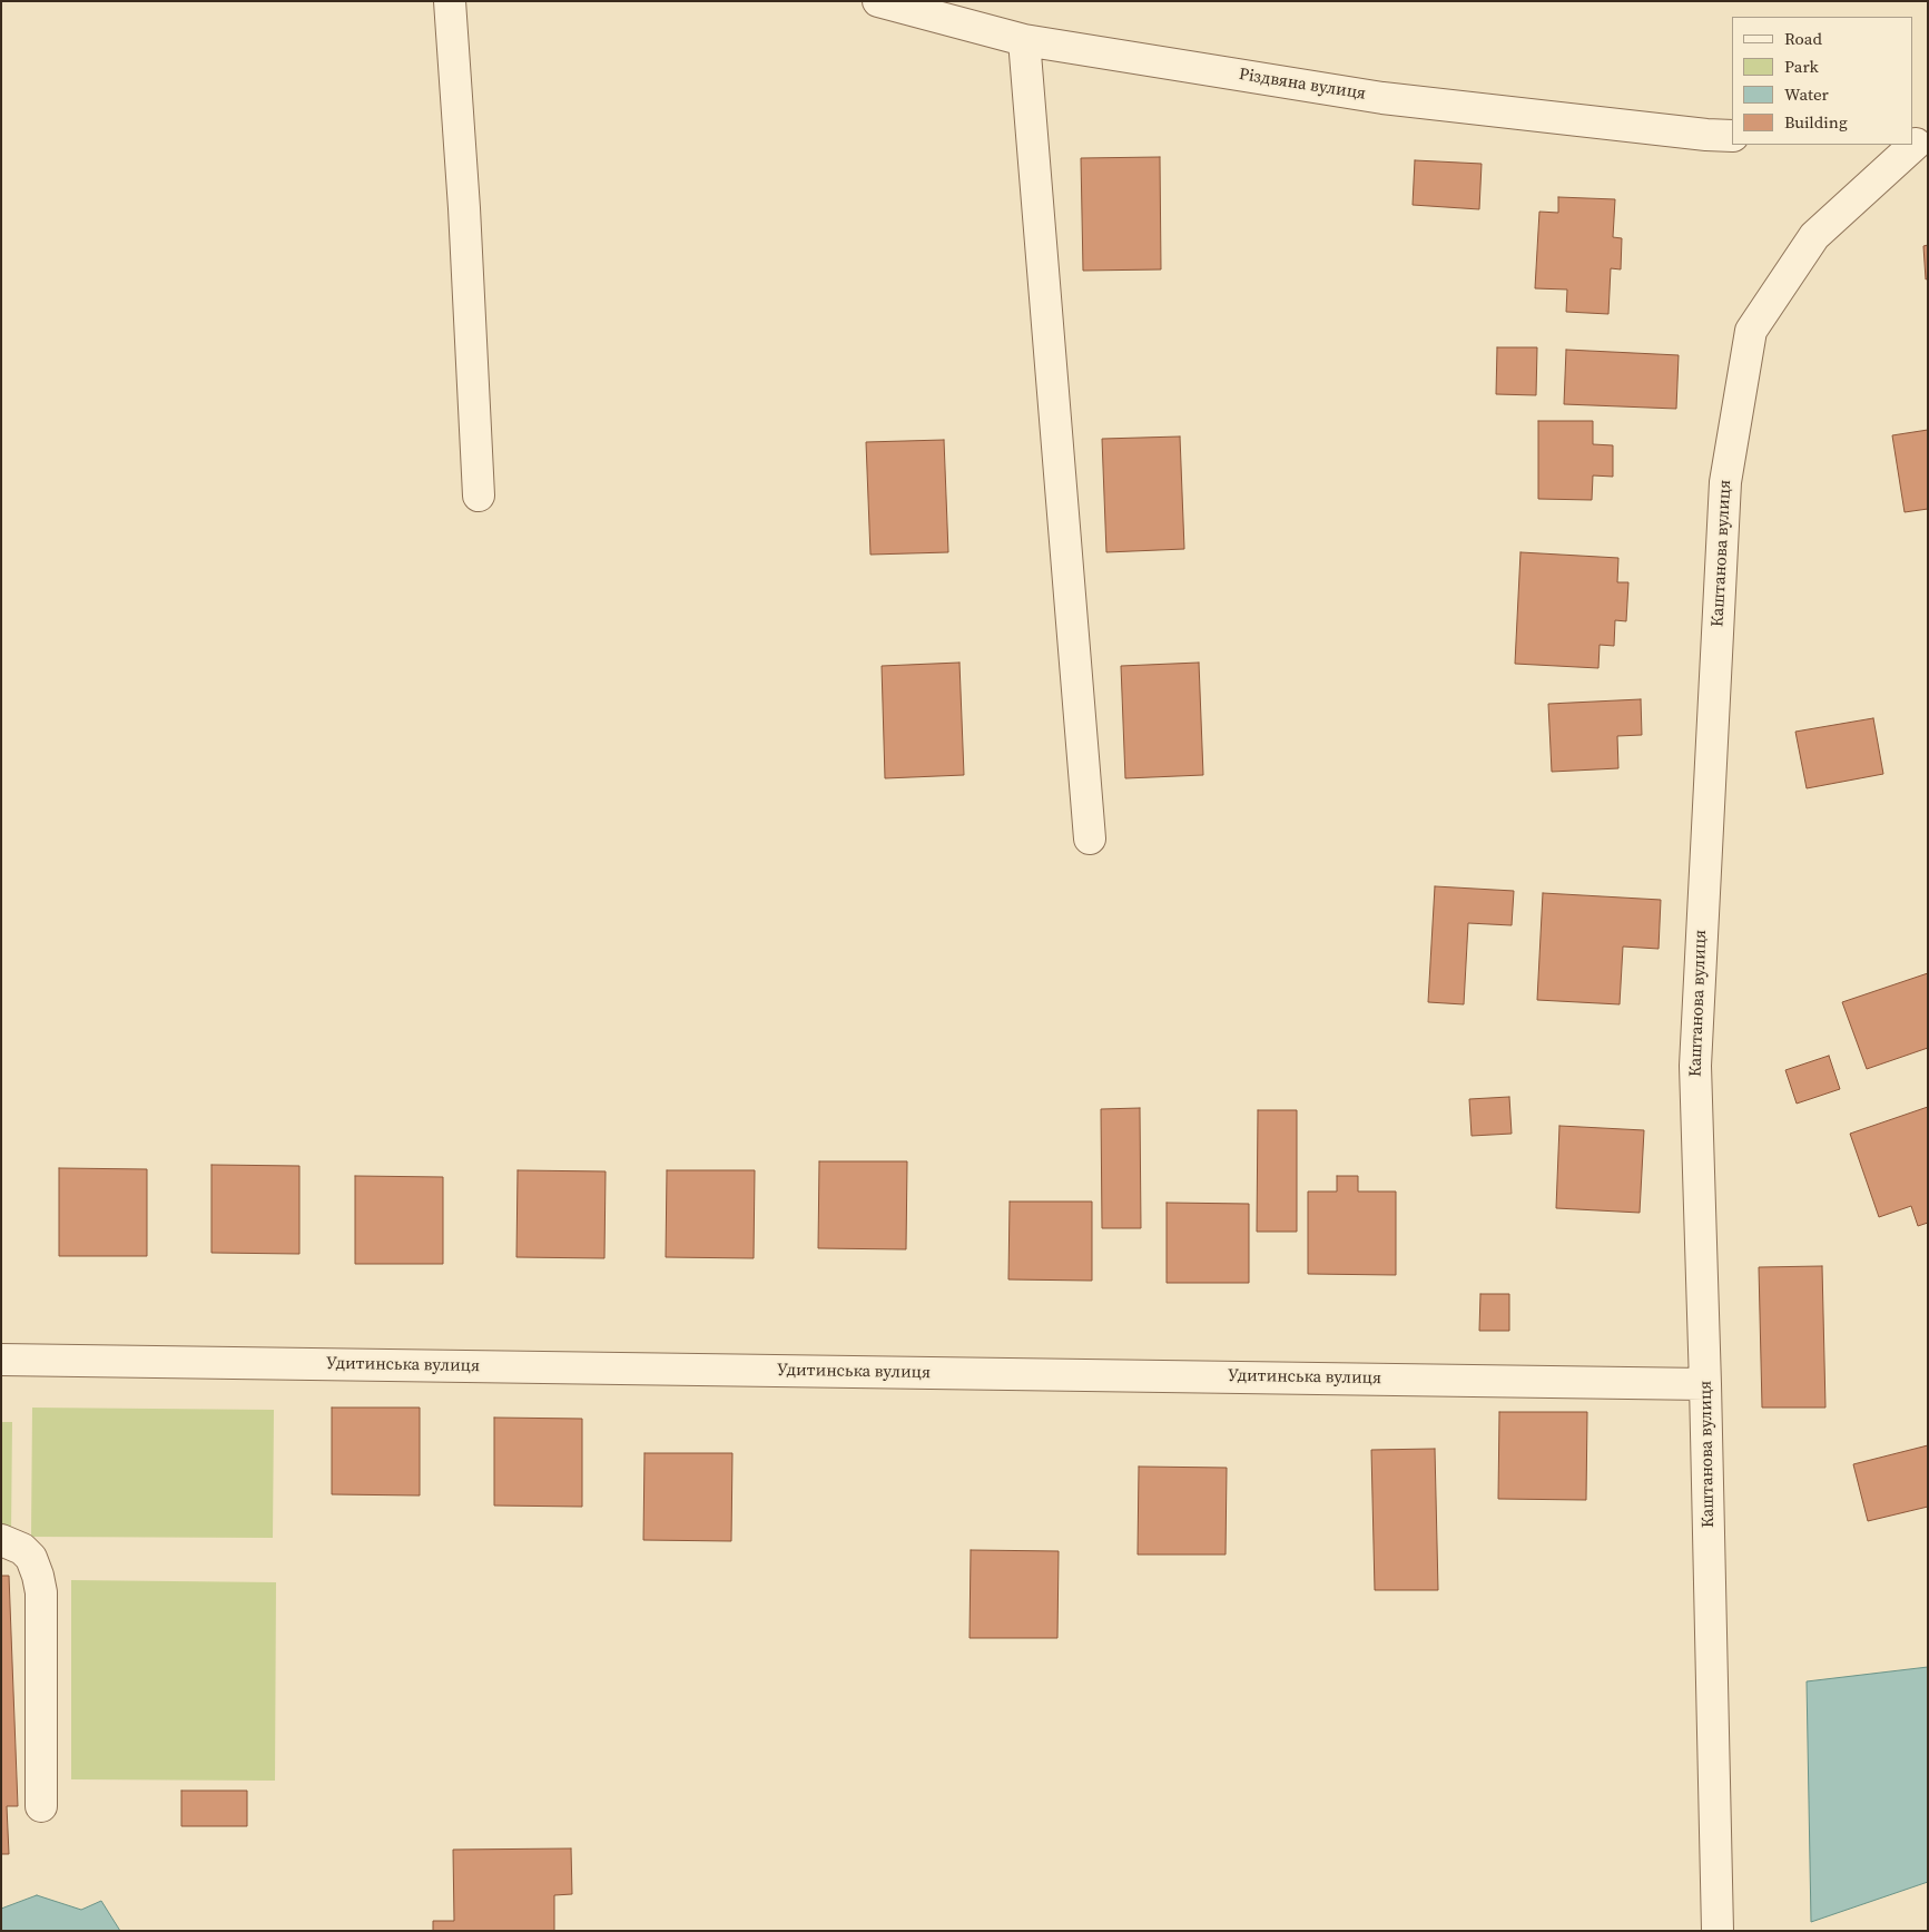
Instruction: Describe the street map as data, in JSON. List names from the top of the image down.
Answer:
{
  "streets": {
    "street": ["Різдвяна вулиця", "Каштанова вулиця", "Удитинська вулиця"]
  },
  "crossings": [
    ["Каштанова вулиця", "Удитинська вулиця"]
  ],
  "legend": [
    "Road",
    "Park",
    "Water",
    "Building"
  ]
}
